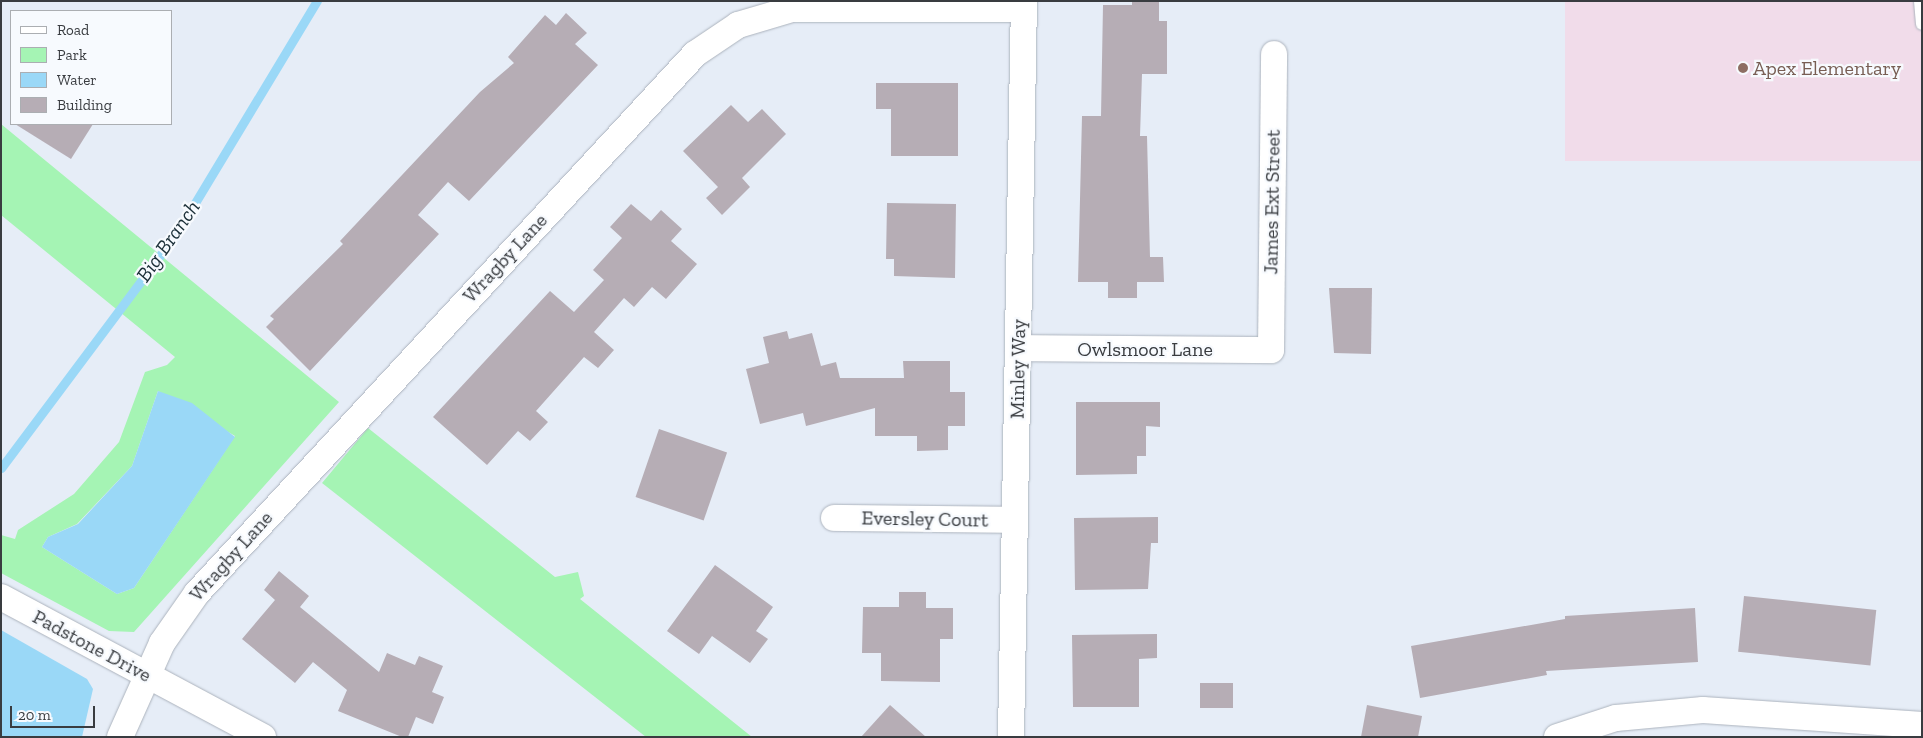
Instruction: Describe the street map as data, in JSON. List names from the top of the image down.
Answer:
{
  "streets": {
    "street": [
      "James Ext Street",
      "Wragby Lane",
      "Owlsmoor Lane",
      "Minley Way",
      "Eversley Court",
      "Padstone Drive"
    ]
  },
  "crossings": [
    ["James Ext Street", "Owlsmoor Lane"],
    ["Wragby Lane", "Minley Way"],
    ["Wragby Lane", "Padstone Drive"],
    ["Owlsmoor Lane", "Minley Way"],
    ["Minley Way", "Eversley Court"]
  ],
  "water": ["Big Branch"],
  "places": ["Apex Elementary"],
  "legend": [
    "Road",
    "Park",
    "Water",
    "Building"
  ],
  "scale_bar": "20 m"
}
